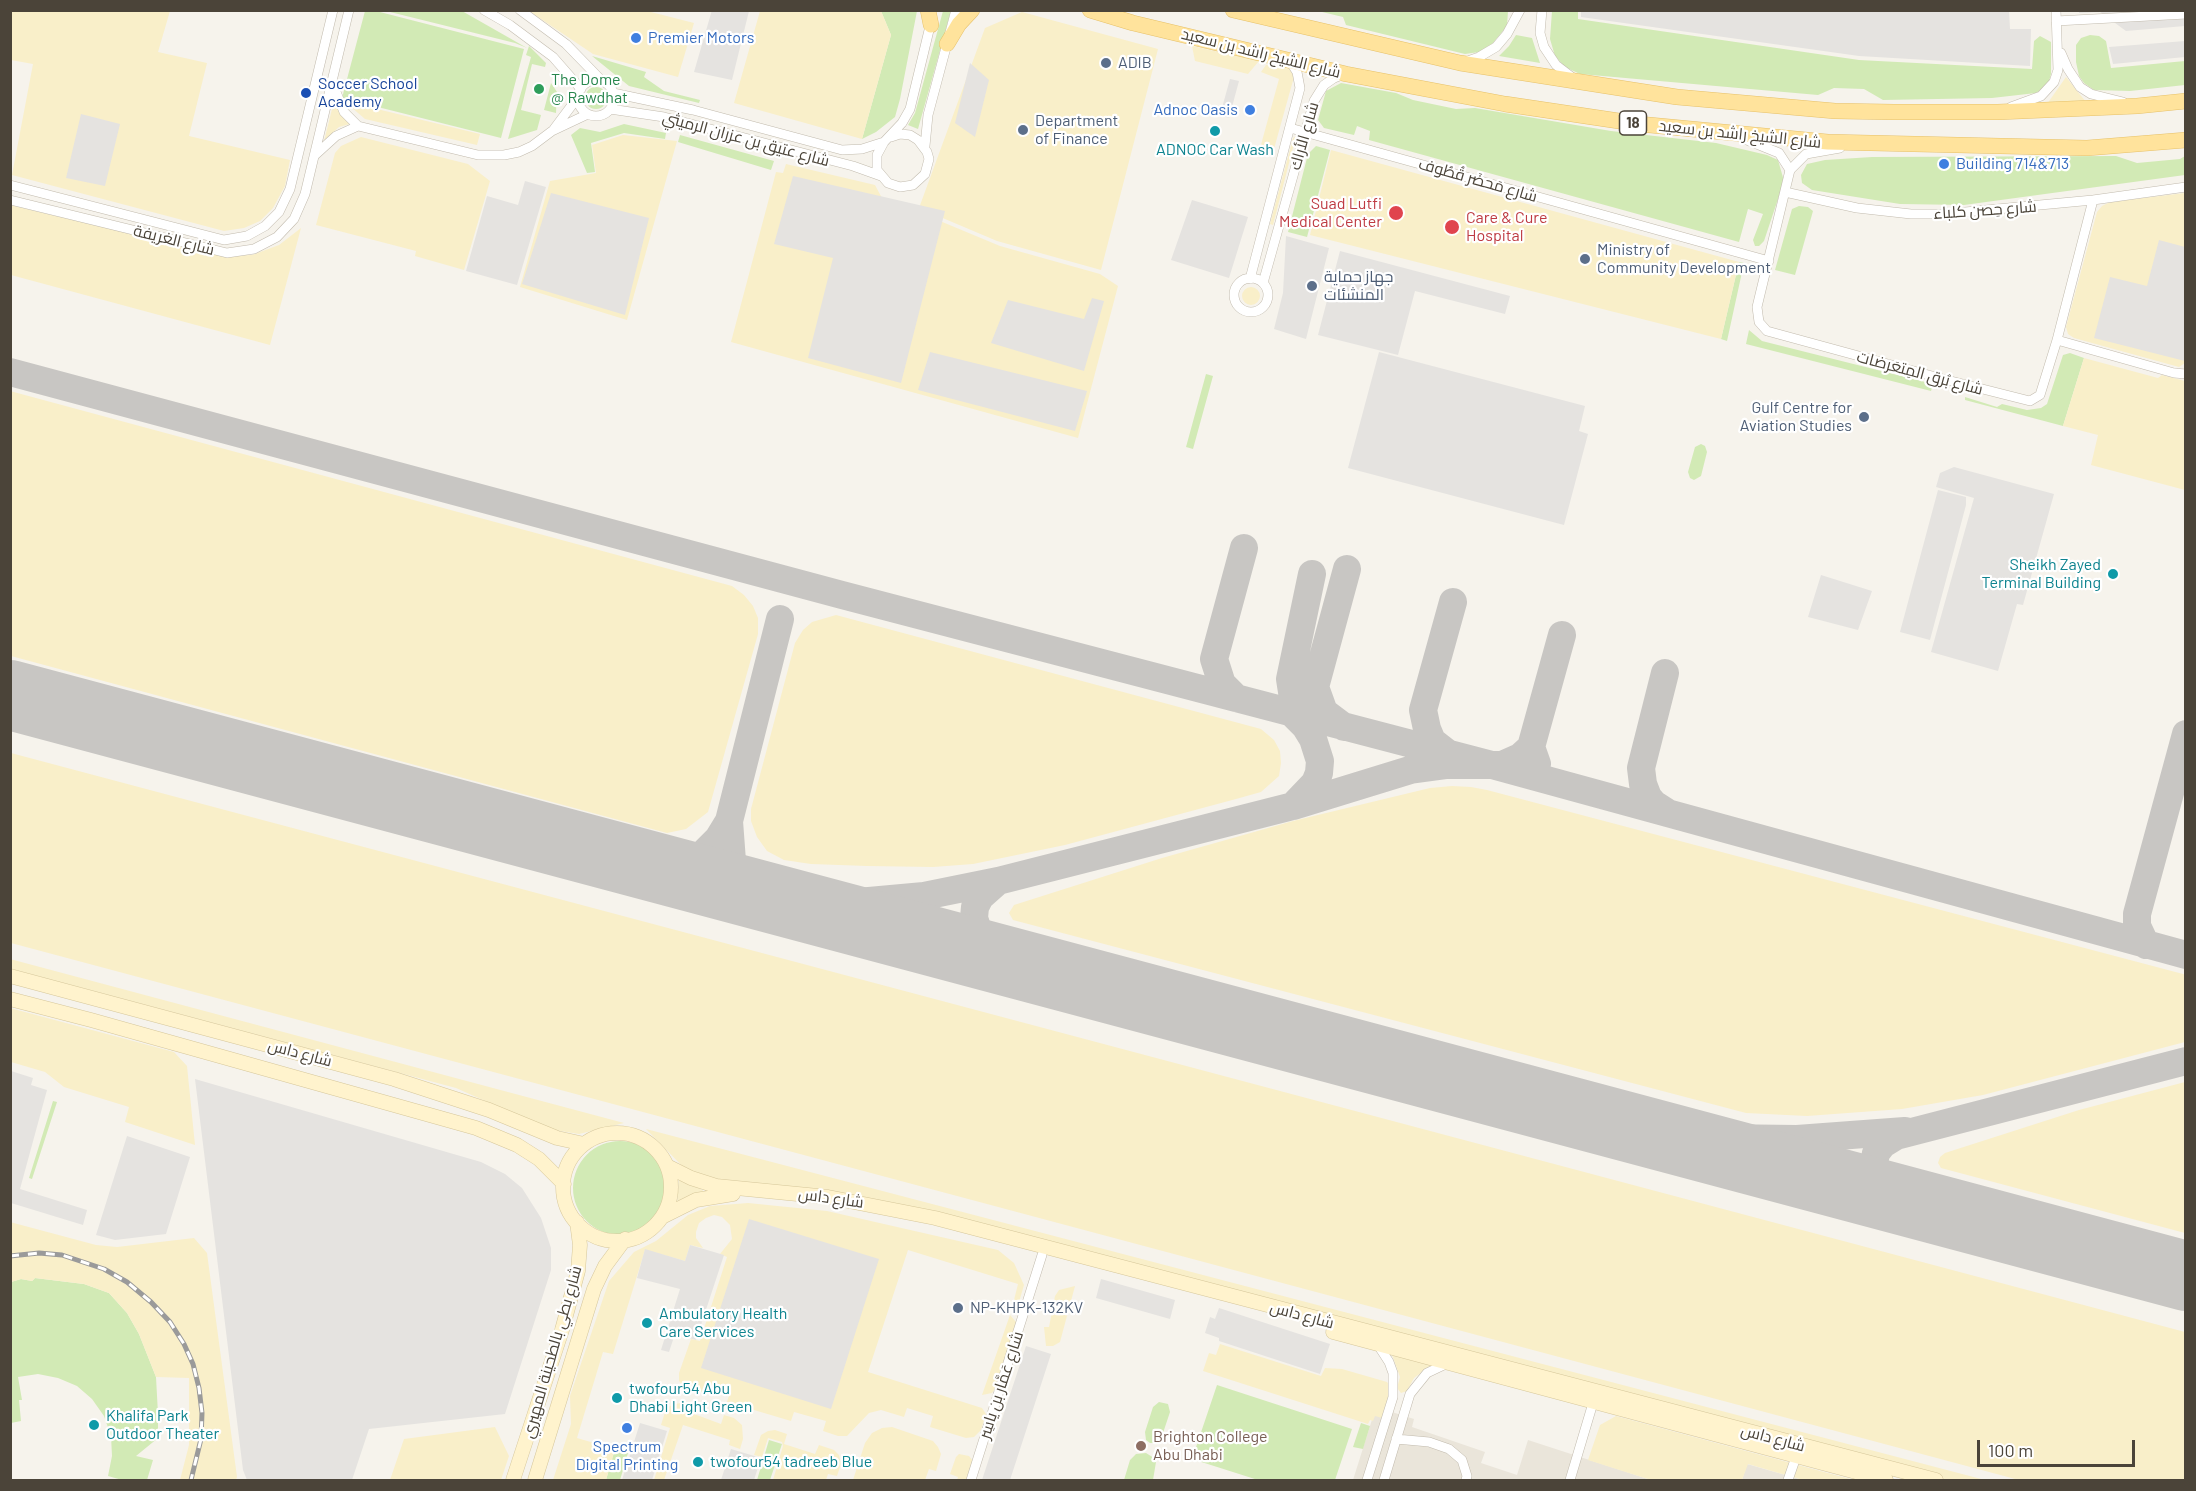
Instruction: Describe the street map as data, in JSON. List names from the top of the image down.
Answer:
{
  "streets": {
    "main road": ["شارع الشيخ راشد بن سعيد", "18"],
    "street": [
      "شارع الأراك",
      "شارع عتيق بن عزران الرميثي",
      "شارع مَحضَر قُطُوف",
      "شارع حِصن كلباء",
      "شارع الغريفة",
      "شارع بُرق المِتعَرضات",
      "شارع داس",
      "شارع بطي بالطحينة المهيري",
      "شارع عَمَّار بن ياسِر"
    ]
  },
  "crossings": [
    ["شارع الشيخ راشد بن سعيد", "شارع الأراك"],
    ["شارع الأراك", "شارع مَحضَر قُطُوف"],
    ["شارع مَحضَر قُطُوف", "شارع بُرق المِتعَرضات"],
    ["شارع حِصن كلباء", "شارع بُرق المِتعَرضات"],
    ["شارع داس", "شارع بطي بالطحينة المهيري"],
    ["شارع داس", "شارع عَمَّار بن ياسِر"]
  ],
  "places": [
    "Premier Motors",
    "ADIB",
    "The Dome @ Rawdhat",
    "Soccer School Academy",
    "Adnoc Oasis",
    "Department of Finance",
    "ADNOC Car Wash",
    "Building 714&713",
    "Suad Lutfi Medical Center",
    "Care & Cure Hospital",
    "Ministry of Community Development",
    "جهاز حماية المنشئات",
    "Gulf Centre for Aviation Studies",
    "Sheikh Zayed Terminal Building",
    "NP-KHPK-132KV",
    "Ambulatory Health Care Services",
    "twofour54 Abu Dhabi Light Green",
    "Khalifa Park Outdoor Theater",
    "Spectrum Digital Printing",
    "Brighton College Abu Dhabi",
    "twofour54 tadreeb Blue"
  ],
  "scale_bar": "100 m"
}
